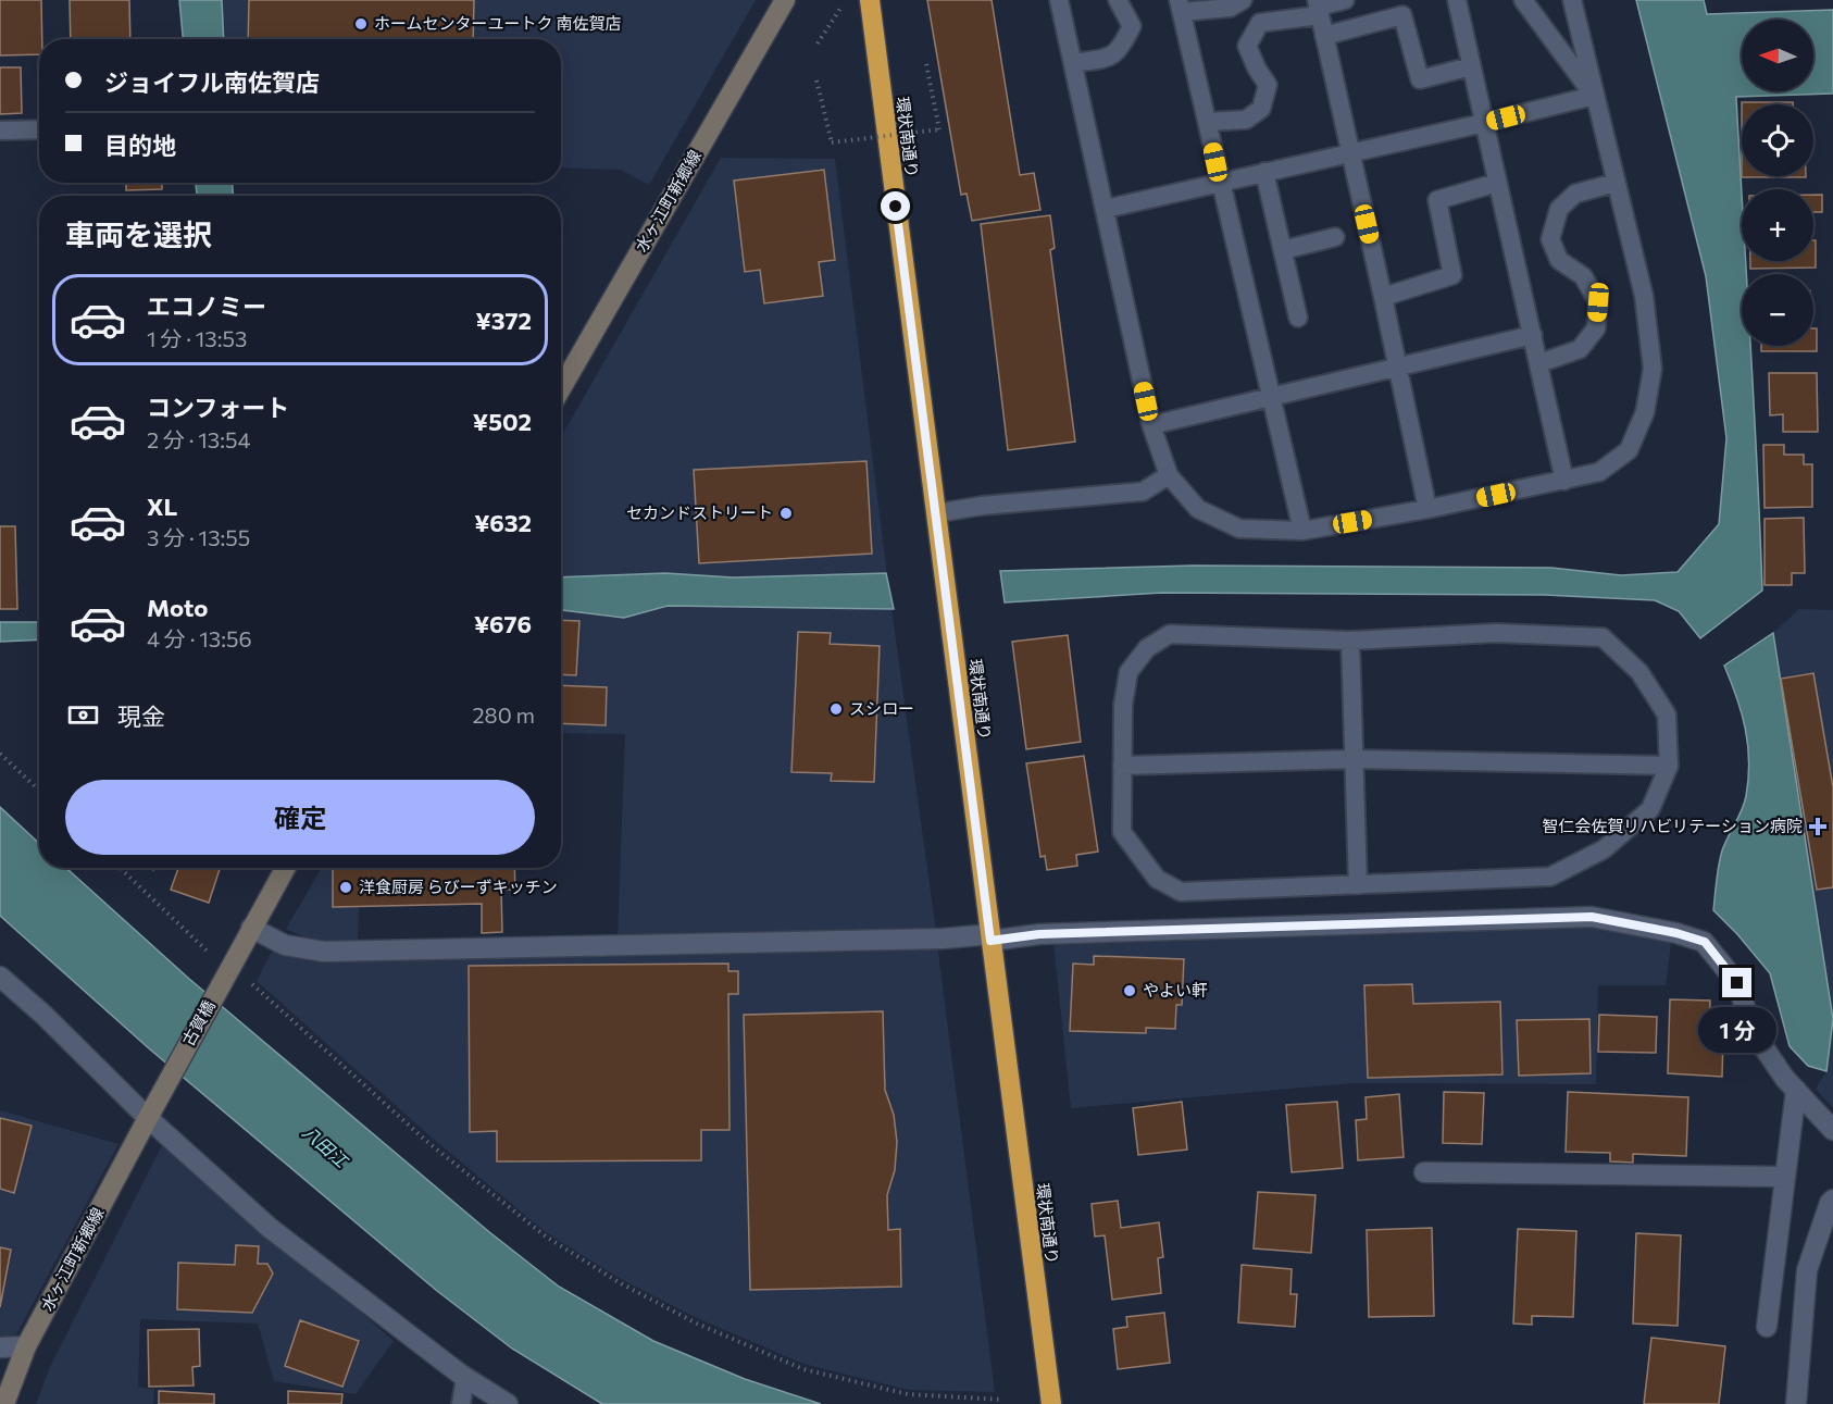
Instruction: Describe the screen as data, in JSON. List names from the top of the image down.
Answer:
{
  "streets": {
    "highway": ["環状南通り"],
    "street": ["水ヶ江町新郷線", "古賀橋"]
  },
  "crossings": [
    ["水ヶ江町新郷線", "古賀橋"]
  ],
  "water": ["八田江"],
  "places": {
    "other": [
      "ホームセンターユートク 南佐賀店",
      "セカンドストリート",
      "スシロー",
      "洋食厨房 らびーずキッチン",
      "やよい軒"
    ],
    "health": ["智仁会佐賀リハビリテーション病院"]
  },
  "north": "left",
  "page": {
    "map_buttons": ["+", "−"],
    "banner": ["ジョイフル南佐賀店", "目的地"],
    "heading": "車両を選択",
    "list": [
      {
        "name": "エコノミー",
        "note": "1 分 · 13:53",
        "value": "¥372"
      },
      {
        "name": "コンフォート",
        "note": "2 分 · 13:54",
        "value": "¥502"
      },
      {
        "name": "XL",
        "note": "3 分 · 13:55",
        "value": "¥632"
      },
      {
        "name": "Moto",
        "note": "4 分 · 13:56",
        "value": "¥676"
      }
    ],
    "pay": ["現金", "280 m"],
    "buttons": "確定",
    "bubble": "1 分"
  }
}
